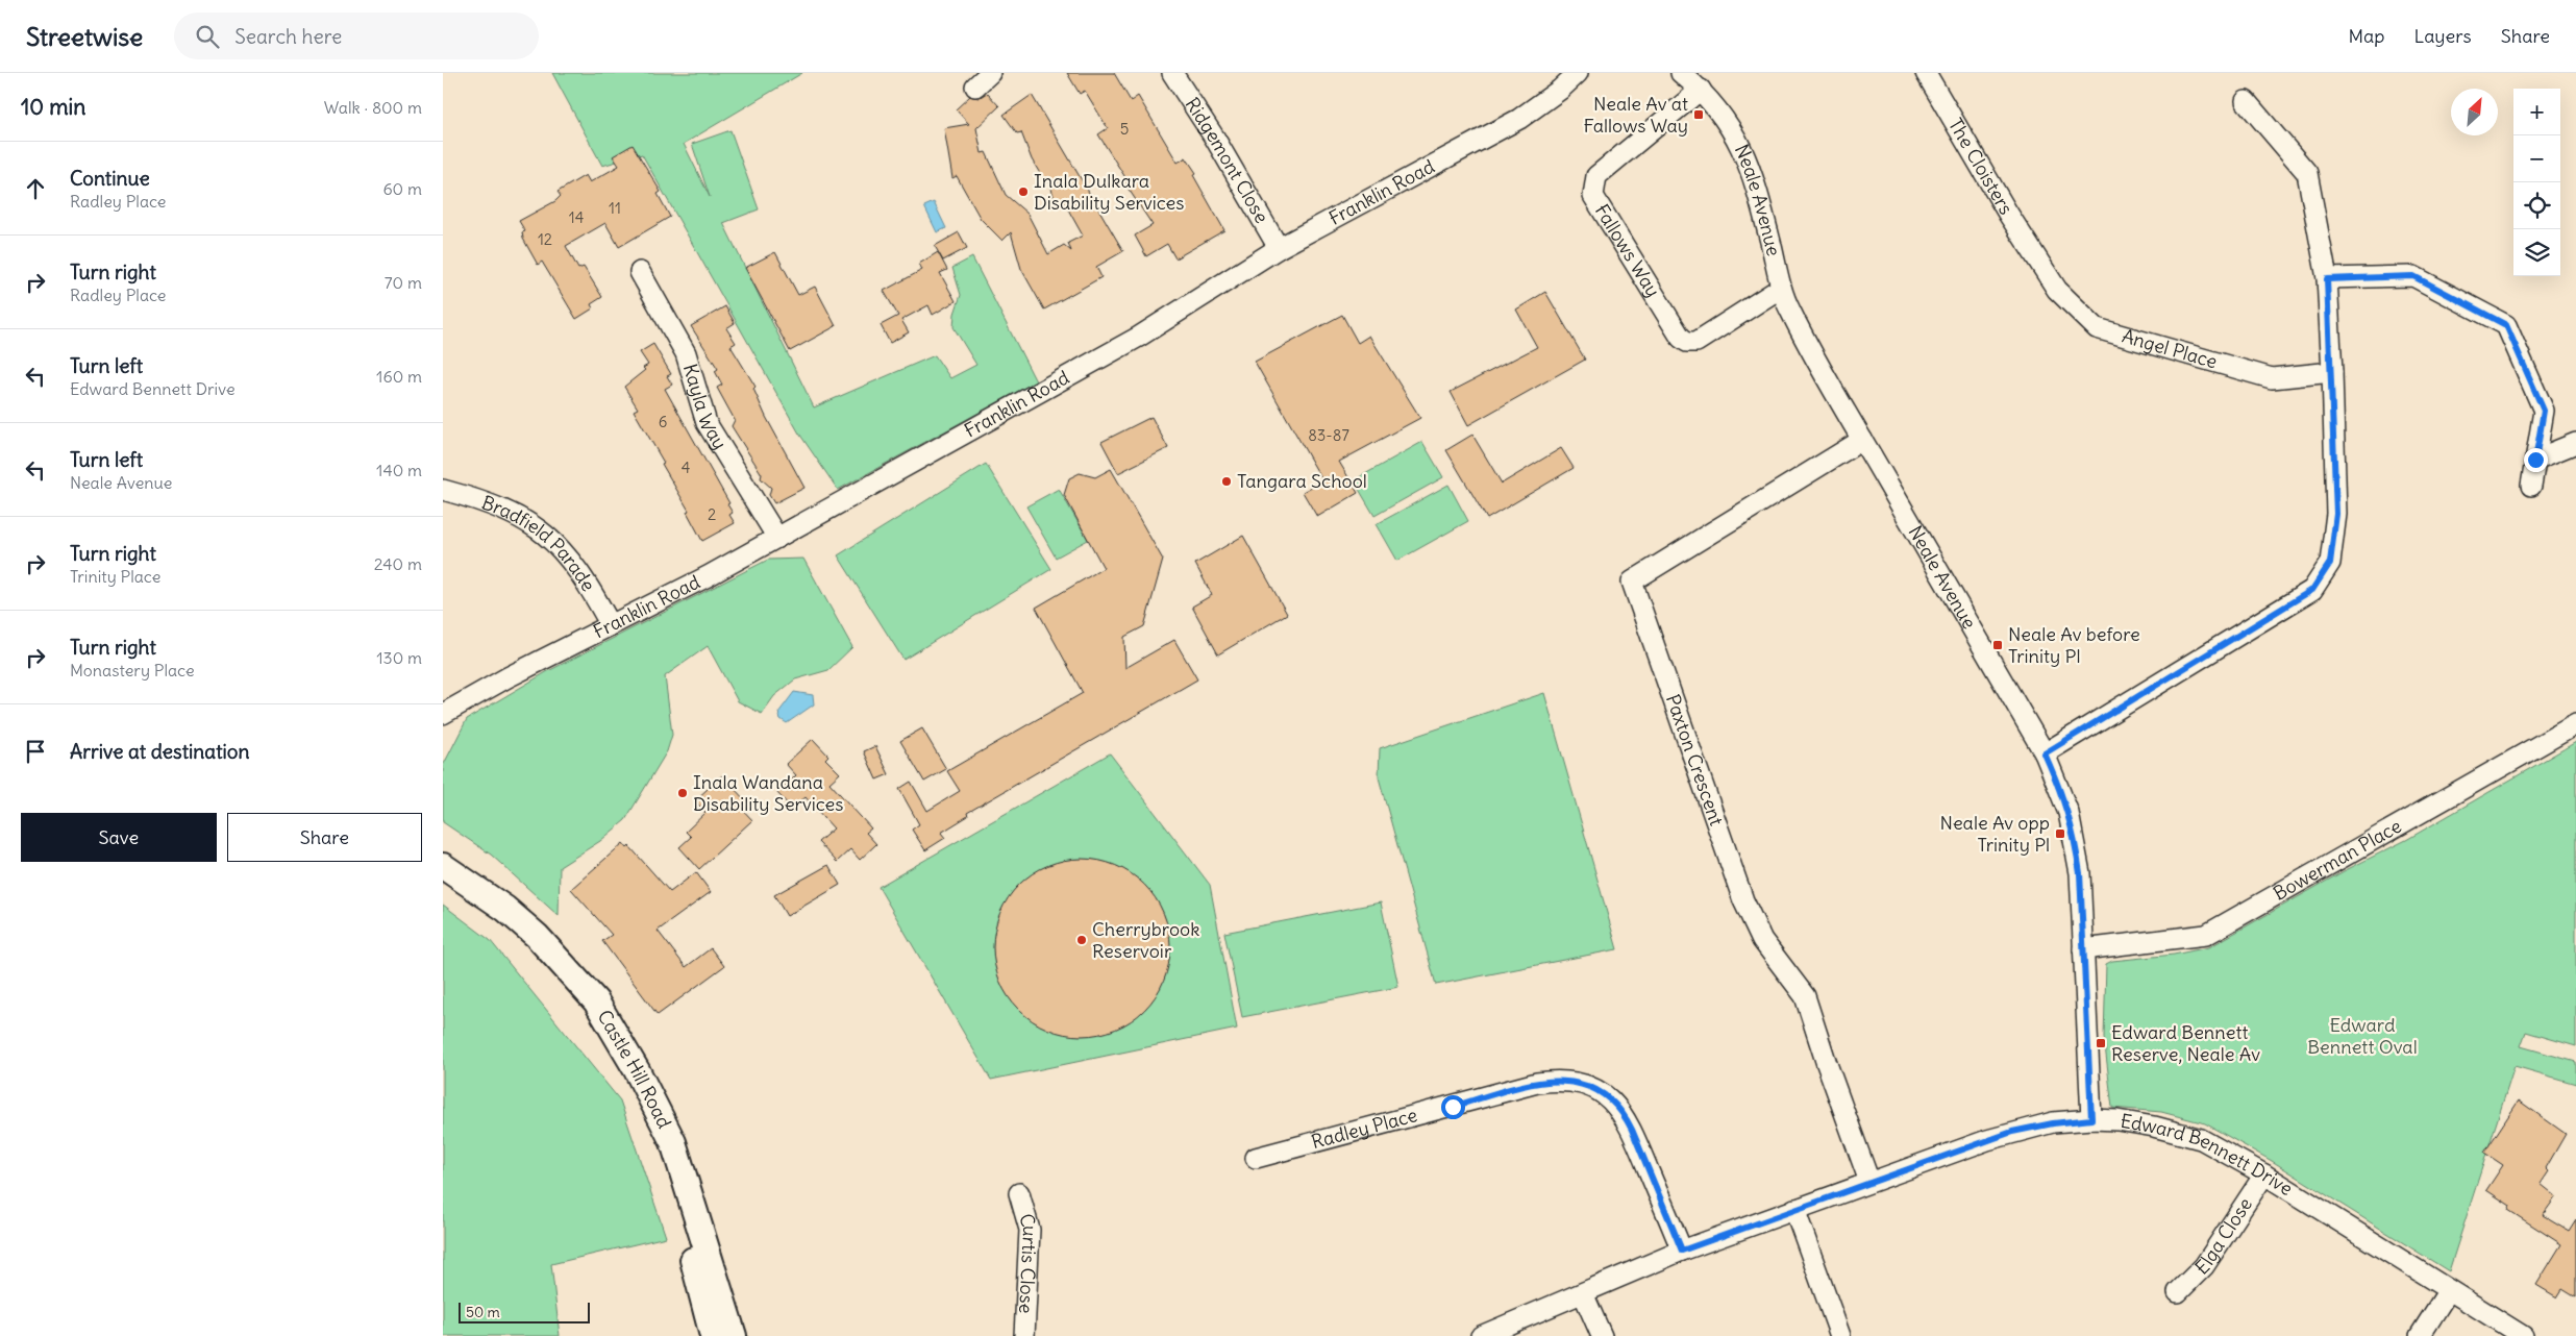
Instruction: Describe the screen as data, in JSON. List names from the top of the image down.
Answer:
{
  "streets": {
    "main road": ["Castle Hill Road"],
    "street": [
      "Ridgemont Close",
      "The Cloisters",
      "Franklin Road",
      "Neale Avenue",
      "Fallows Way",
      "Angel Place",
      "Kayla Way",
      "Bradfield Parade",
      "Paxton Crescent",
      "Bowerman Place",
      "Radley Place",
      "Edward Bennett Drive",
      "Elga Close",
      "Curtis Close"
    ]
  },
  "crossings": [
    ["Ridgemont Close", "Franklin Road"],
    ["The Cloisters", "Angel Place"],
    ["Franklin Road", "Kayla Way"],
    ["Franklin Road", "Bradfield Parade"],
    ["Neale Avenue", "Fallows Way"],
    ["Neale Avenue", "Paxton Crescent"],
    ["Neale Avenue", "Bowerman Place"],
    ["Neale Avenue", "Edward Bennett Drive"],
    ["Paxton Crescent", "Edward Bennett Drive"],
    ["Radley Place", "Edward Bennett Drive"],
    ["Edward Bennett Drive", "Elga Close"]
  ],
  "parks": ["Edward Bennett Oval"],
  "places": {
    "transit": [
      "Neale Av at Fallows Way",
      "Neale Av before Trinity Pl",
      "Neale Av opp Trinity Pl",
      "Edward Bennett Reserve, Neale Av"
    ],
    "other": [
      "Inala Dulkara Disability Services",
      "Tangara School",
      "Inala Wandana Disability Services",
      "Cherrybrook Reservoir"
    ]
  },
  "house_numbers": [
    "5",
    "11",
    "14",
    "12",
    "6",
    "83-87",
    "4",
    "2"
  ],
  "scale_bar": "50 m",
  "north": "top right",
  "page": {
    "header": "Streetwise",
    "search": "Search here",
    "nav": ["Map", "Layers", "Share"],
    "heading": ["10 min", "Walk · 800 m"],
    "map_buttons": ["+", "−"],
    "list": [
      ["Continue", "Radley Place", "60 m"],
      ["Turn right", "Radley Place", "70 m"],
      ["Turn left", "Edward Bennett Drive", "160 m"],
      ["Turn left", "Neale Avenue", "140 m"],
      ["Turn right", "Trinity Place", "240 m"],
      ["Turn right", "Monastery Place", "130 m"],
      "Arrive at destination"
    ],
    "buttons": ["Save", "Share"],
    "scale": "50 m"
  }
}
